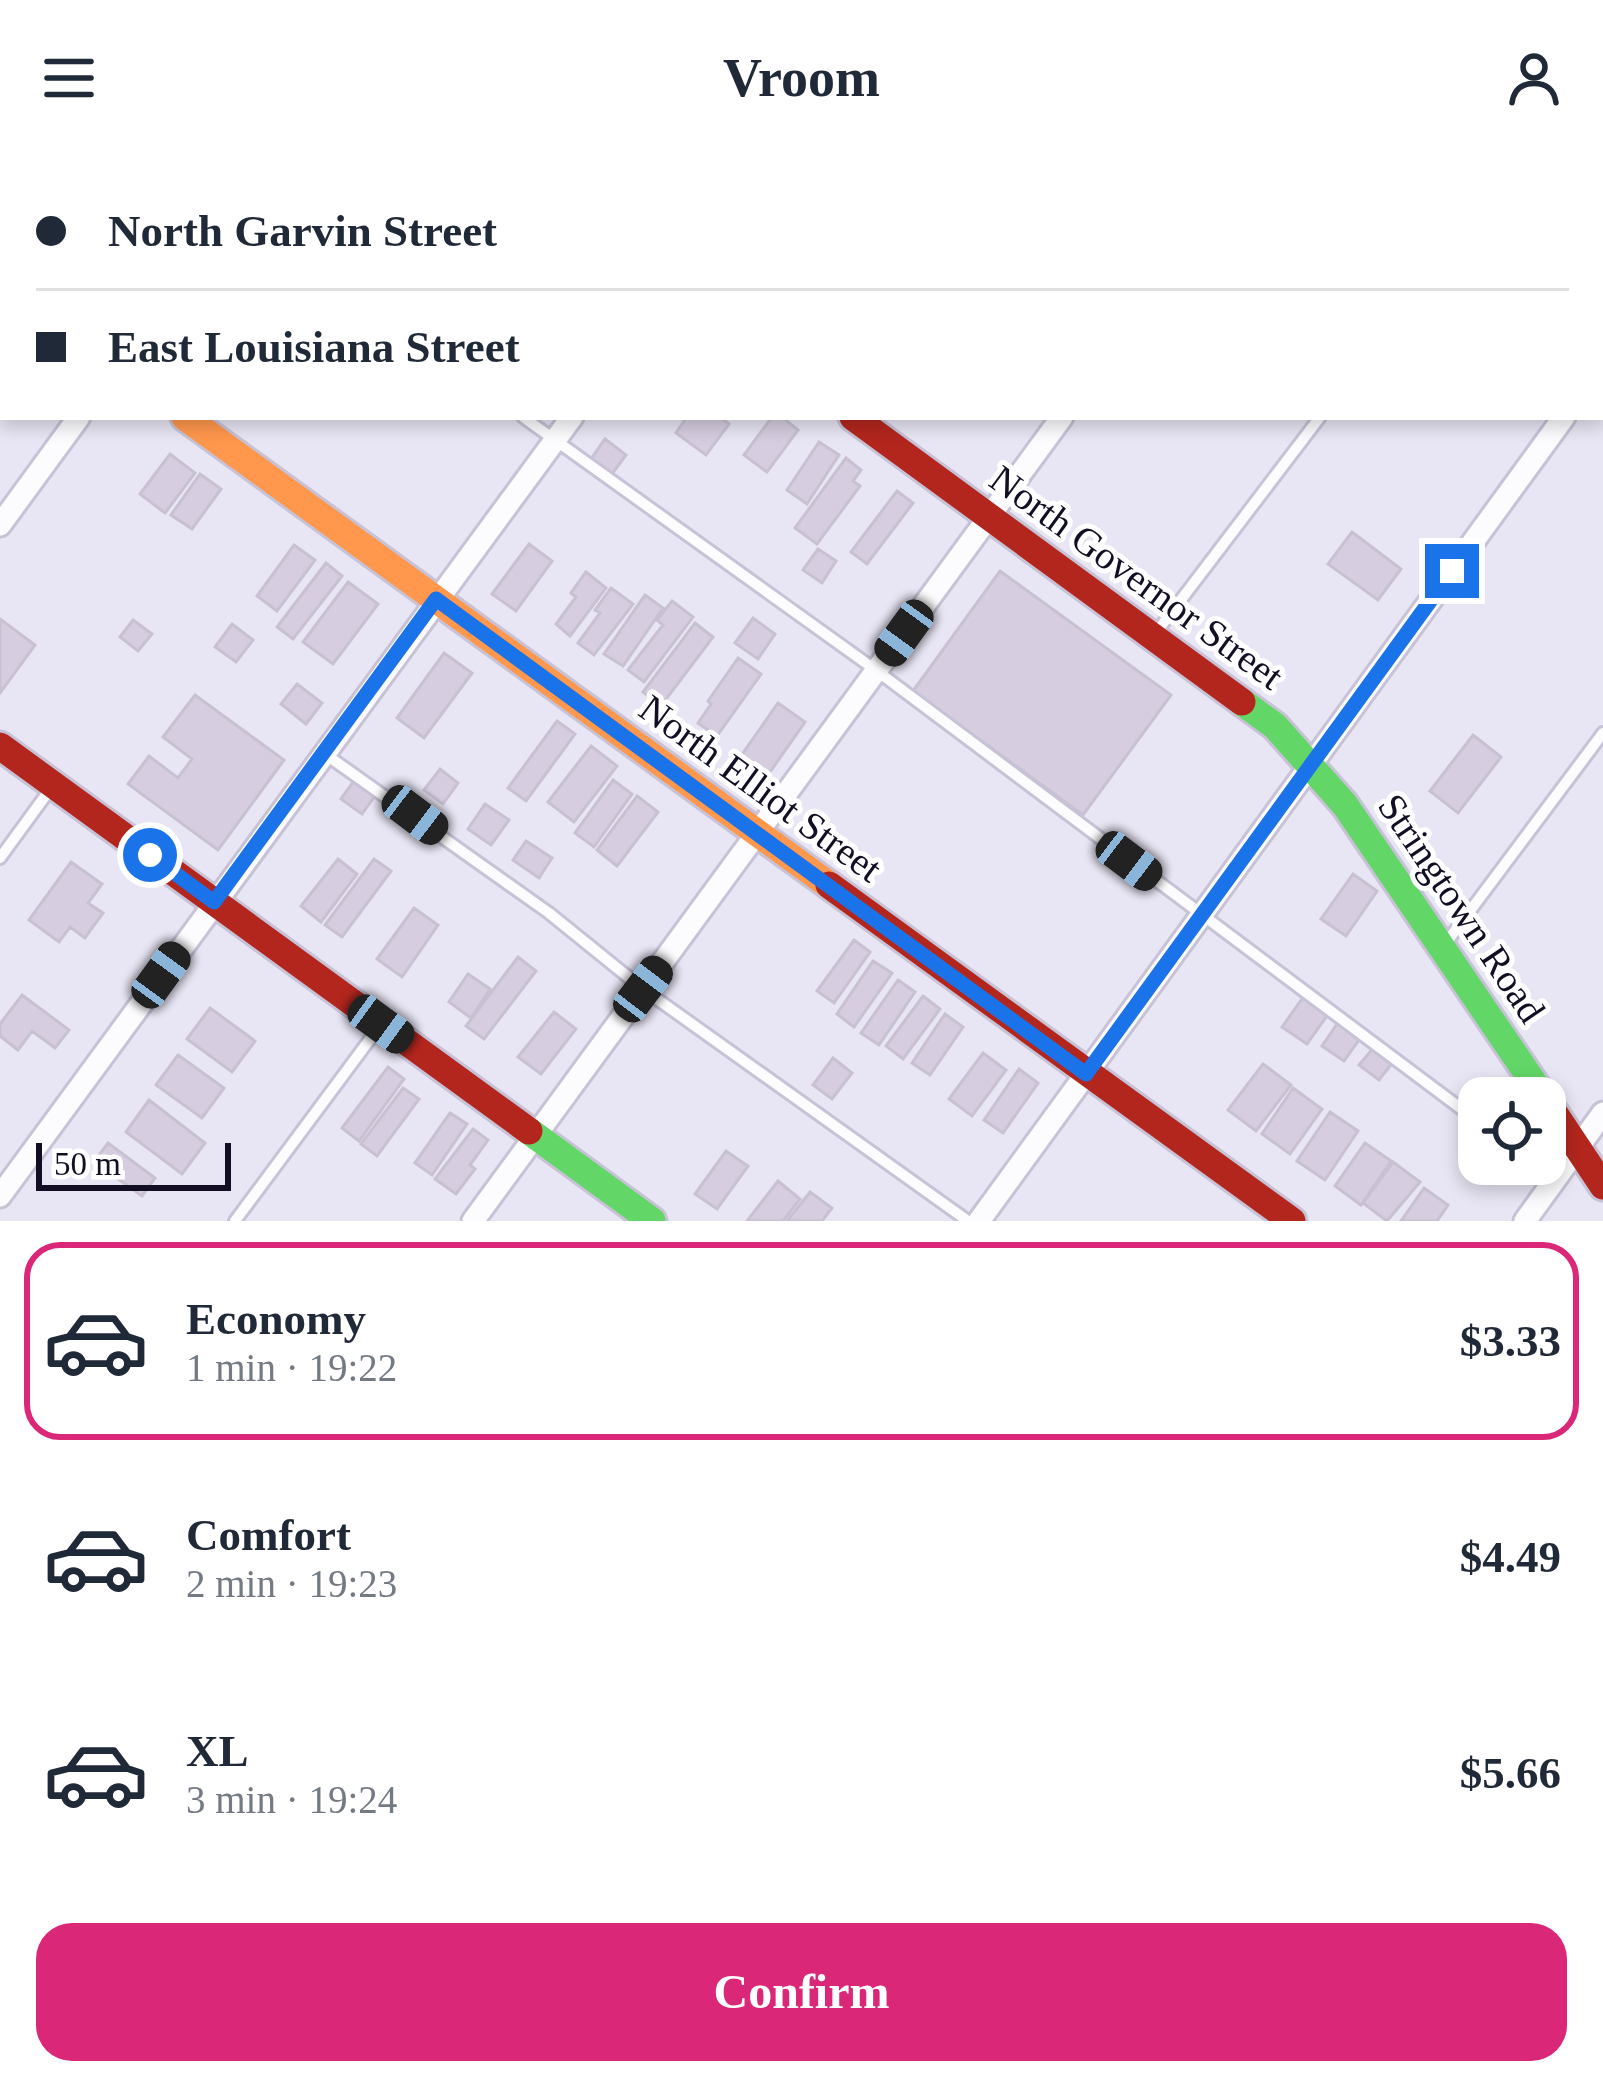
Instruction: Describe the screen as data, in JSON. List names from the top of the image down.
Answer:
{
  "streets": {
    "main road": ["North Governor Street", "North Elliot Street", "Stringtown Road"]
  },
  "crossings": [
    ["North Governor Street", "Stringtown Road"]
  ],
  "scale_bar": "50 m",
  "page": {
    "header": "Vroom",
    "banner": ["North Garvin Street", "East Louisiana Street"],
    "scale": "50 m",
    "list": [
      {
        "name": "Economy",
        "note": "1 min · 19:22",
        "value": "$3.33"
      },
      {
        "name": "Comfort",
        "note": "2 min · 19:23",
        "value": "$4.49"
      },
      {
        "name": "XL",
        "note": "3 min · 19:24",
        "value": "$5.66"
      }
    ],
    "buttons": "Confirm"
  }
}
